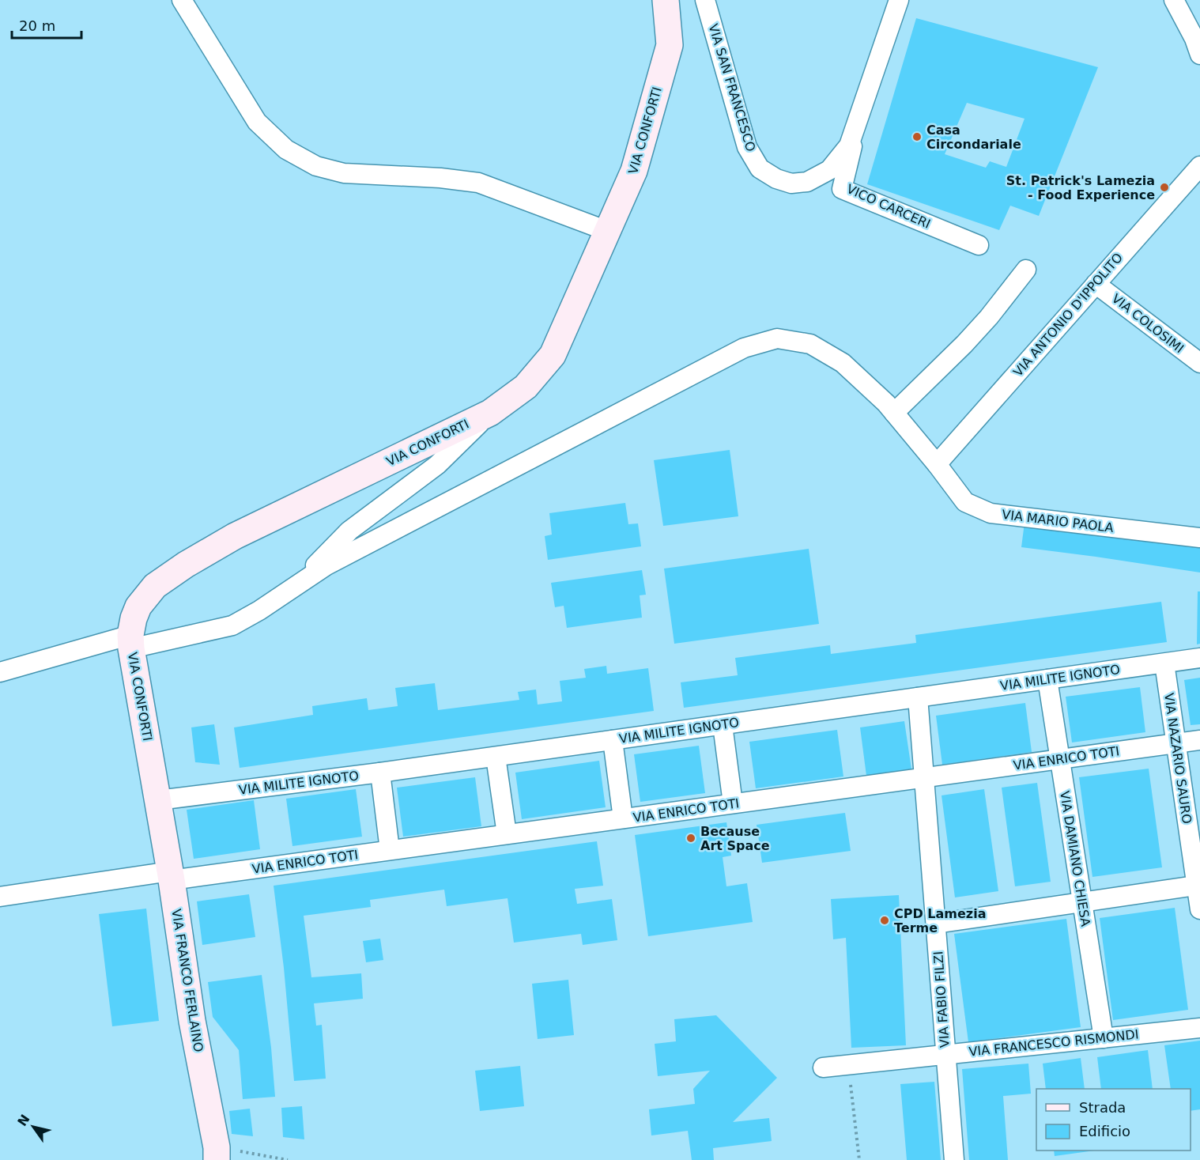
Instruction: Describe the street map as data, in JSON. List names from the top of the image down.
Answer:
{
  "streets": {
    "main road": ["VIA CONFORTI", "VIA FRANCO FERLAINO"],
    "street": [
      "VIA SAN FRANCESCO",
      "VICO CARCERI",
      "VIA ANTONIO D'IPPOLITO",
      "VIA COLOSIMI",
      "VIA MARIO PAOLA",
      "VIA MILITE IGNOTO",
      "VIA ENRICO TOTI",
      "VIA NAZARIO SAURO",
      "VIA DAMIANO CHIESA",
      "VIA FABIO FILZI",
      "VIA FRANCESCO RISMONDI"
    ]
  },
  "crossings": [
    ["VIA SAN FRANCESCO", "VICO CARCERI"],
    ["VIA CONFORTI", "VIA MILITE IGNOTO"],
    ["VIA CONFORTI", "VIA FRANCO FERLAINO"],
    ["VIA ANTONIO D'IPPOLITO", "VIA COLOSIMI"],
    ["VIA ANTONIO D'IPPOLITO", "VIA MARIO PAOLA"],
    ["VIA MILITE IGNOTO", "VIA NAZARIO SAURO"],
    ["VIA MILITE IGNOTO", "VIA DAMIANO CHIESA"],
    ["VIA MILITE IGNOTO", "VIA FRANCO FERLAINO"],
    ["VIA MILITE IGNOTO", "VIA FABIO FILZI"],
    ["VIA ENRICO TOTI", "VIA NAZARIO SAURO"],
    ["VIA ENRICO TOTI", "VIA DAMIANO CHIESA"],
    ["VIA ENRICO TOTI", "VIA FRANCO FERLAINO"],
    ["VIA ENRICO TOTI", "VIA FABIO FILZI"],
    ["VIA DAMIANO CHIESA", "VIA FRANCESCO RISMONDI"],
    ["VIA FABIO FILZI", "VIA FRANCESCO RISMONDI"]
  ],
  "places": [
    "Casa Circondariale",
    "St. Patrick's Lamezia - Food Experience",
    "Because Art Space",
    "CPD Lamezia Terme"
  ],
  "legend": ["Strada", "Edificio"],
  "scale_bar": "20 m",
  "north": "top left"
}
